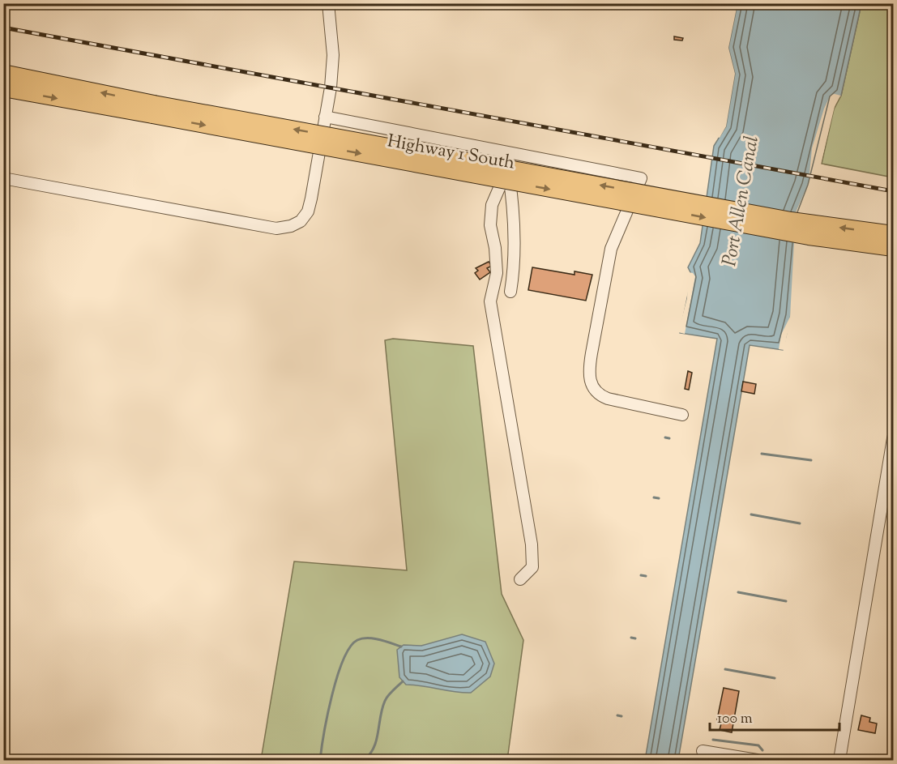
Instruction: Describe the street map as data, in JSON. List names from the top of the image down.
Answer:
{
  "streets": {
    "highway": ["Highway 1 South"]
  },
  "water": ["Port Allen Canal"],
  "scale_bar": "100 m"
}
